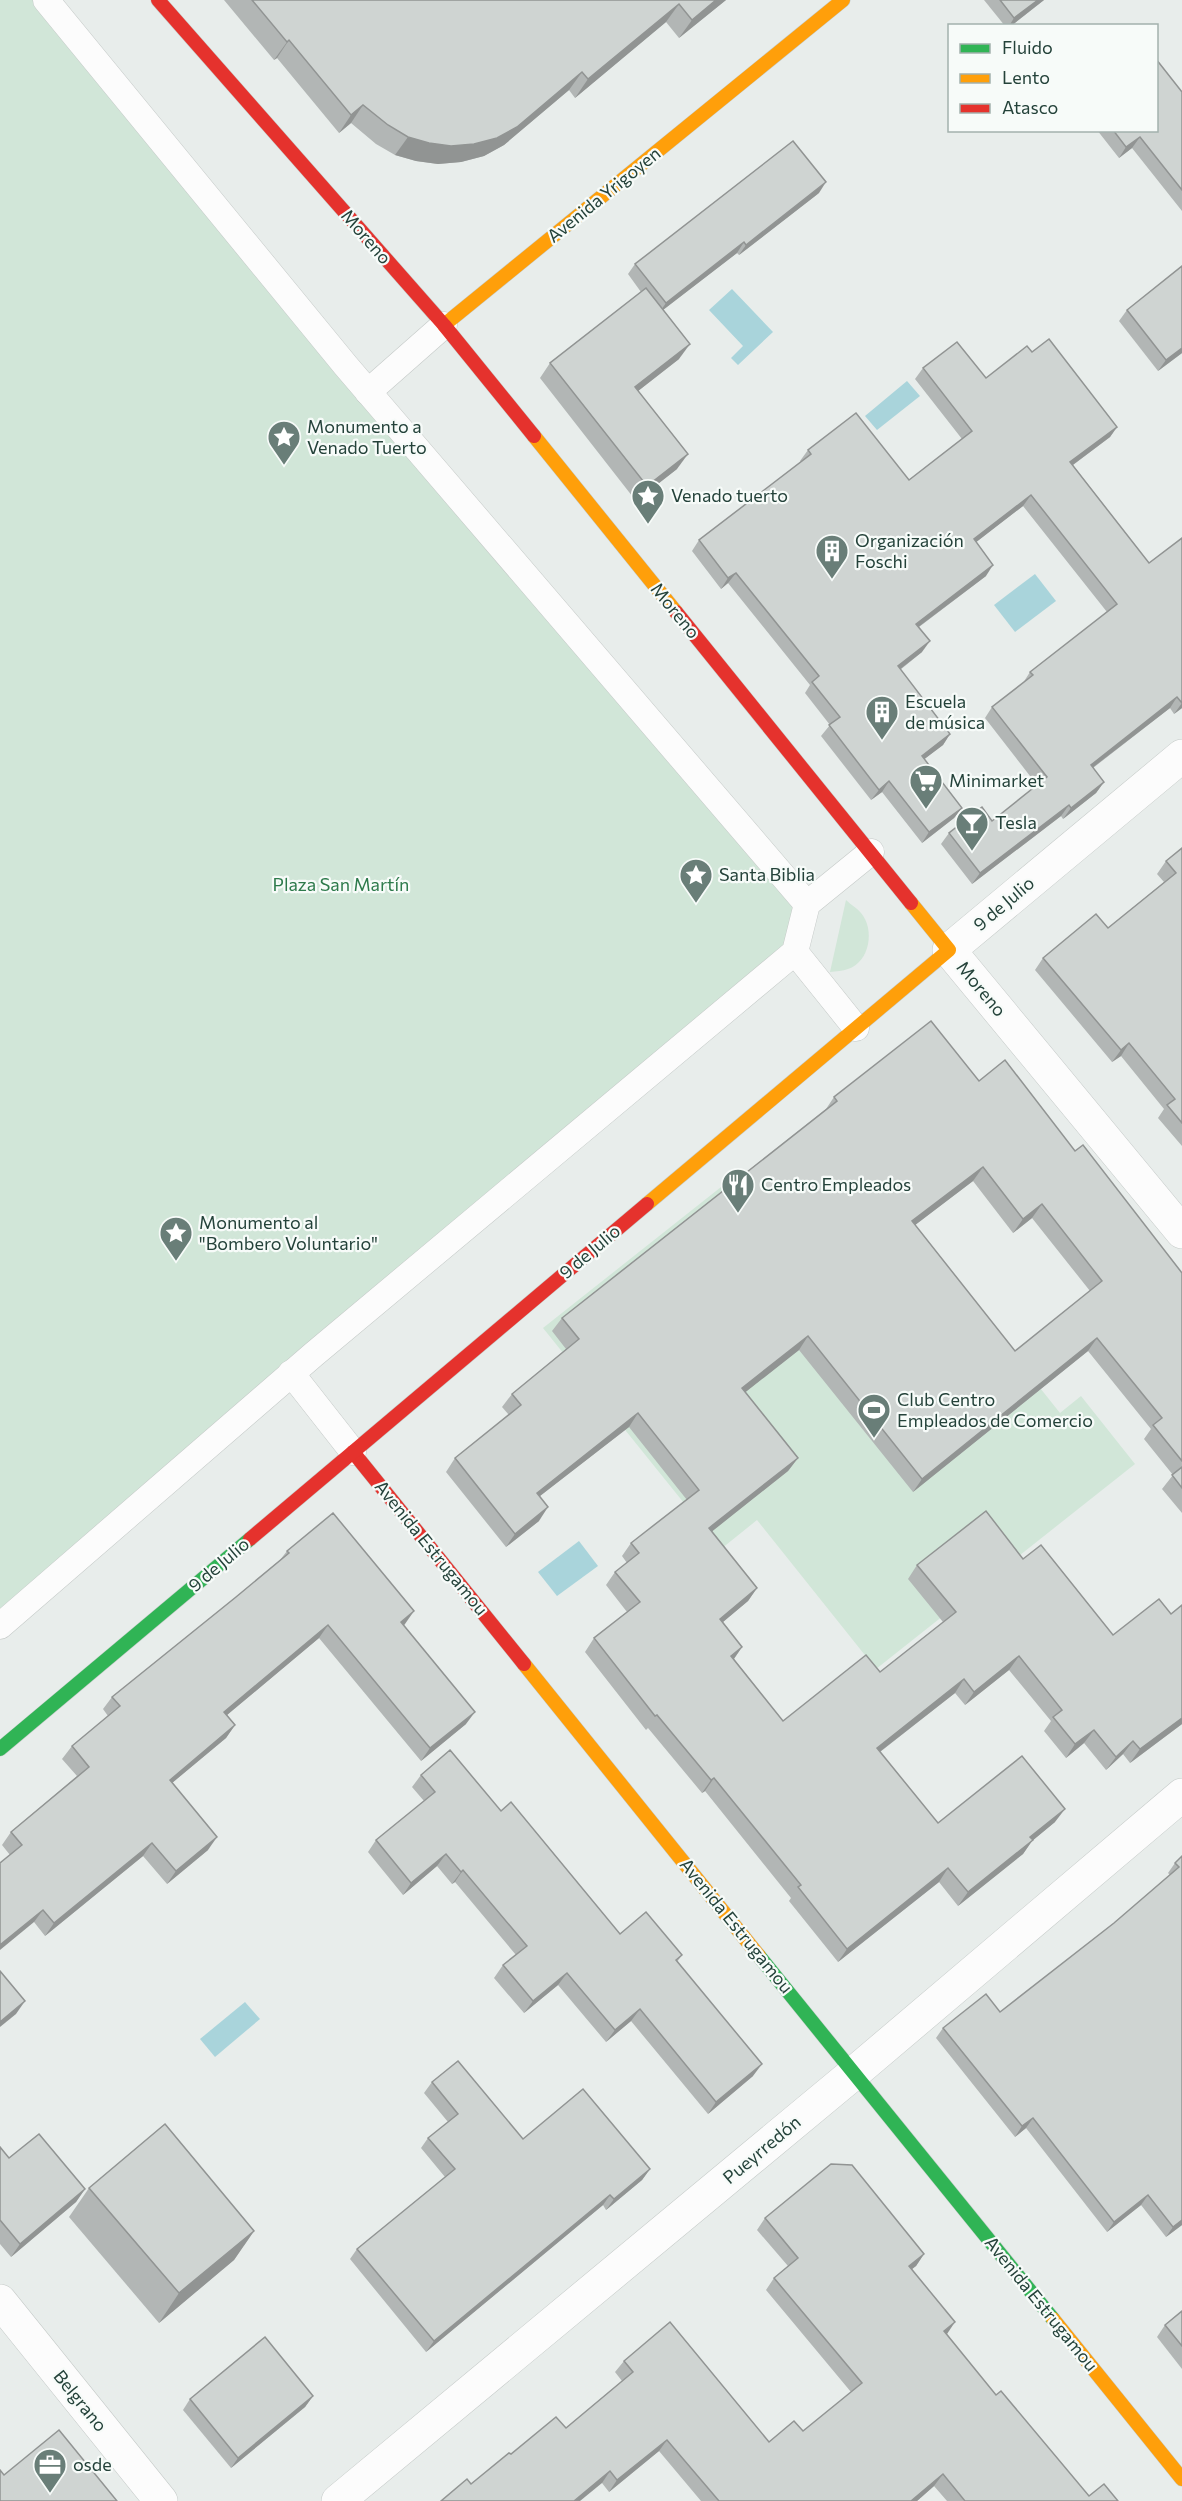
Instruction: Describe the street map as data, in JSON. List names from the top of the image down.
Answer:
{
  "streets": {
    "main road": [
      "Avenida Yrigoyen",
      "Moreno",
      "9 de Julio",
      "Avenida Estrugamou"
    ],
    "street": ["Pueyrredón", "Belgrano"]
  },
  "crossings": [
    ["Avenida Yrigoyen", "Moreno"],
    ["Moreno", "9 de Julio"],
    ["9 de Julio", "Avenida Estrugamou"],
    ["Avenida Estrugamou", "Pueyrredón"]
  ],
  "parks": ["Plaza San Martín"],
  "places": {
    "place": [
      "Monumento a Venado Tuerto",
      "Venado tuerto",
      "Santa Biblia",
      "Monumento al \"Bombero Voluntario\""
    ],
    "building": ["Organización Foschi", "Escuela de música"],
    "supermarket": ["Minimarket"],
    "bar": ["Tesla"],
    "restaurant": ["Centro Empleados"],
    "sports": ["Club Centro Empleados de Comercio"],
    "office": ["osde"]
  },
  "legend": ["Fluido", "Lento", "Atasco"]
}
